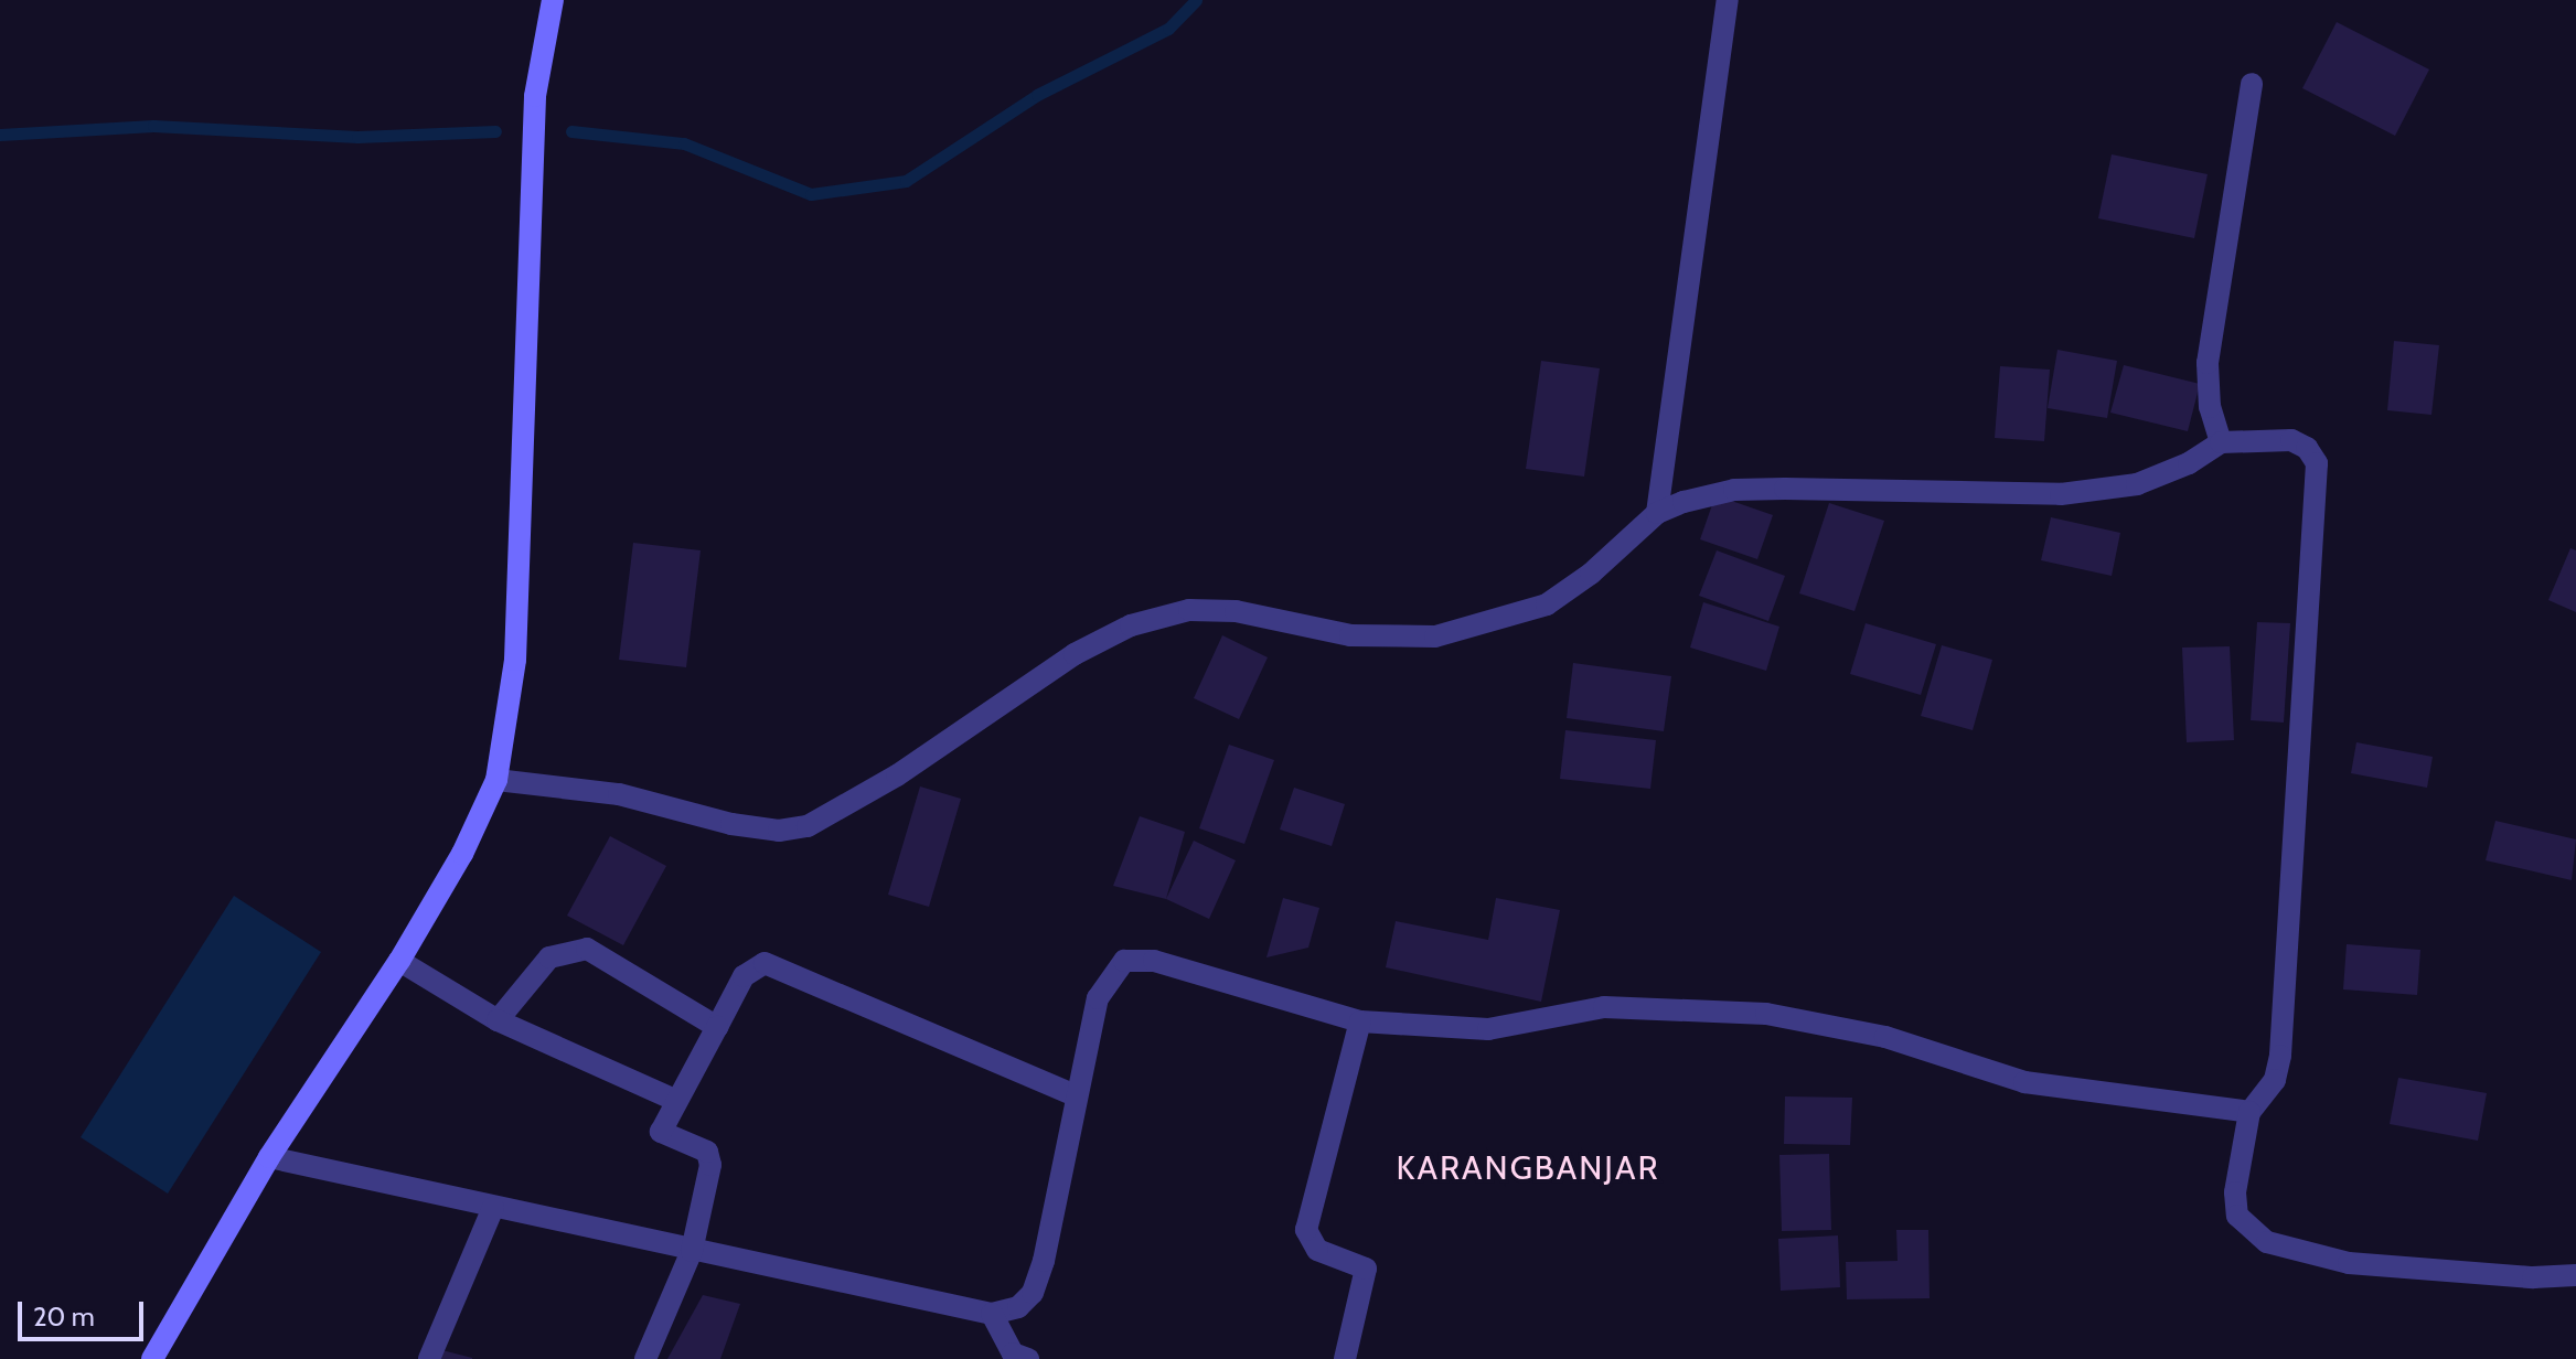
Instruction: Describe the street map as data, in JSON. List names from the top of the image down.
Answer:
{
  "districts": ["KARANGBANJAR"],
  "scale_bar": "20 m"
}
